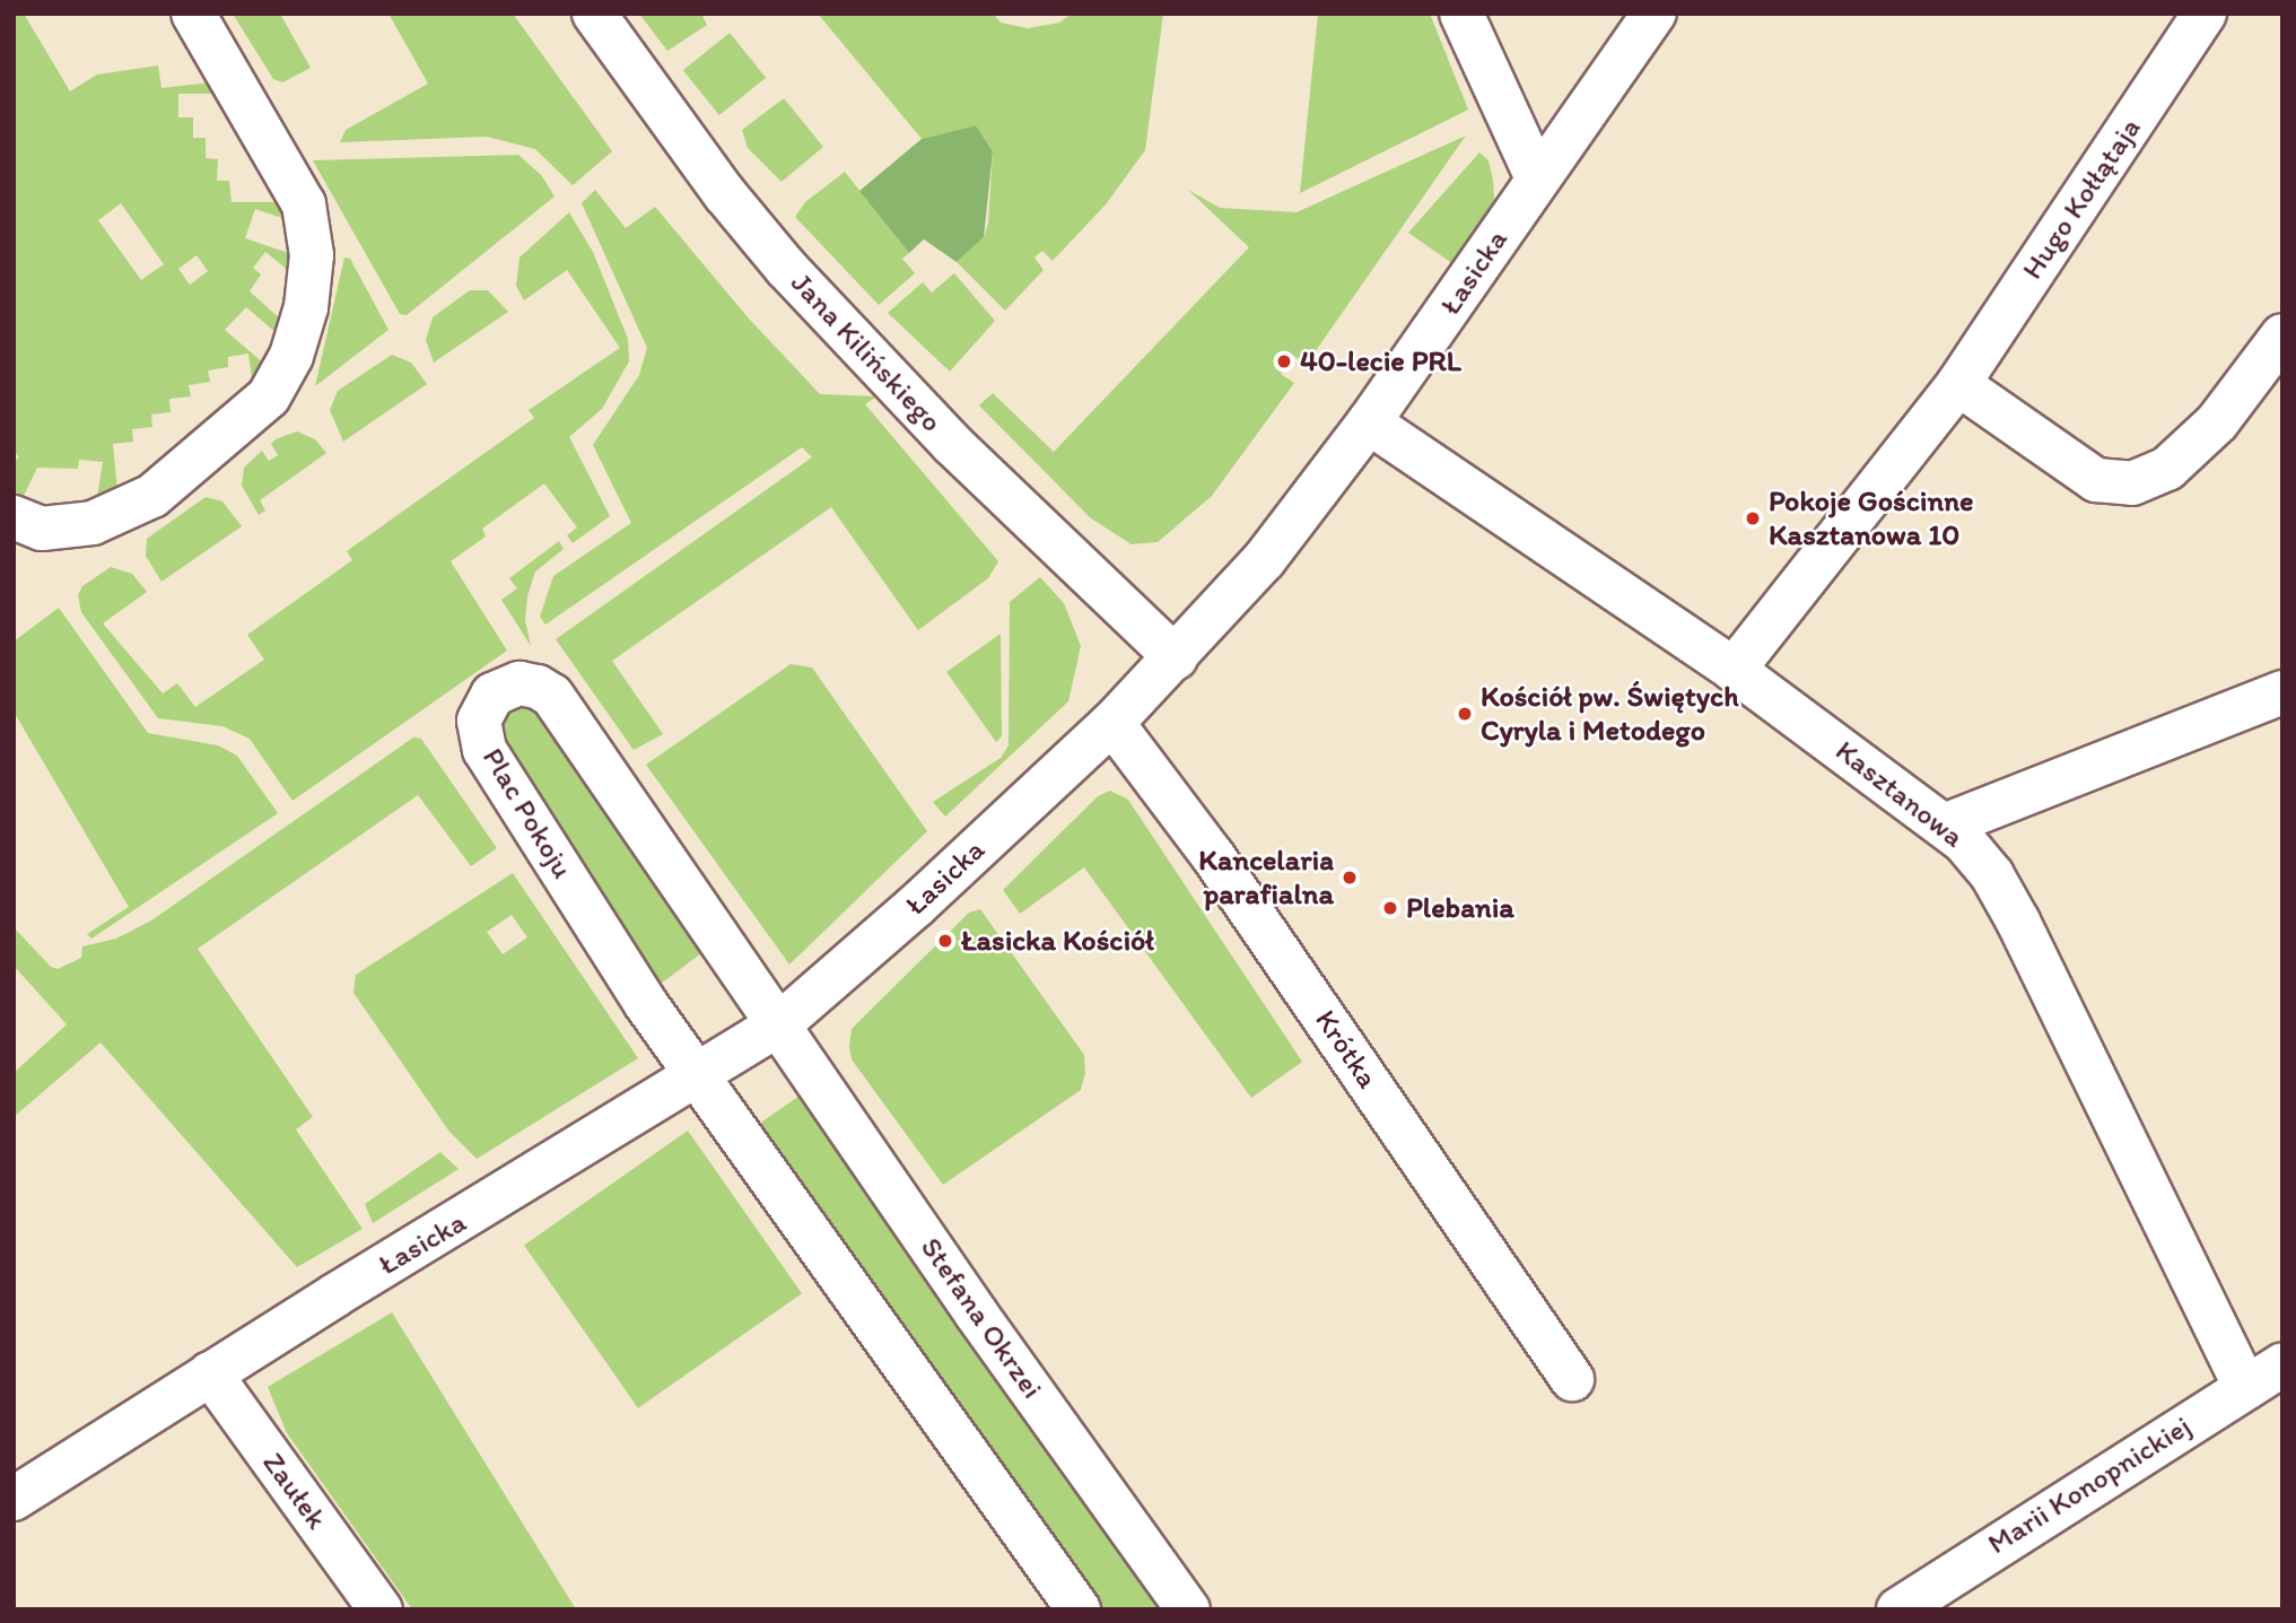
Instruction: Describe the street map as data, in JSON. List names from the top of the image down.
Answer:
{
  "streets": {
    "street": [
      "Hugo Kołłątaja",
      "Łasicka",
      "Jana Kilińskiego",
      "Kasztanowa",
      "Plac Pokoju",
      "Krótka",
      "Stefana Okrzei",
      "Marii Konopnickiej",
      "Zaułek"
    ]
  },
  "crossings": [
    ["Hugo Kołłątaja", "Kasztanowa"],
    ["Łasicka", "Jana Kilińskiego"],
    ["Łasicka", "Kasztanowa"],
    ["Łasicka", "Plac Pokoju"],
    ["Łasicka", "Krótka"],
    ["Łasicka", "Stefana Okrzei"],
    ["Łasicka", "Zaułek"],
    ["Kasztanowa", "Marii Konopnickiej"],
    ["Plac Pokoju", "Stefana Okrzei"]
  ],
  "places": [
    "40-lecie PRL",
    "Pokoje Gościnne Kasztanowa 10",
    "Kościół pw. Świętych Cyryla i Metodego",
    "Kancelaria parafialna",
    "Plebania",
    "Łasicka Kościół"
  ]
}
